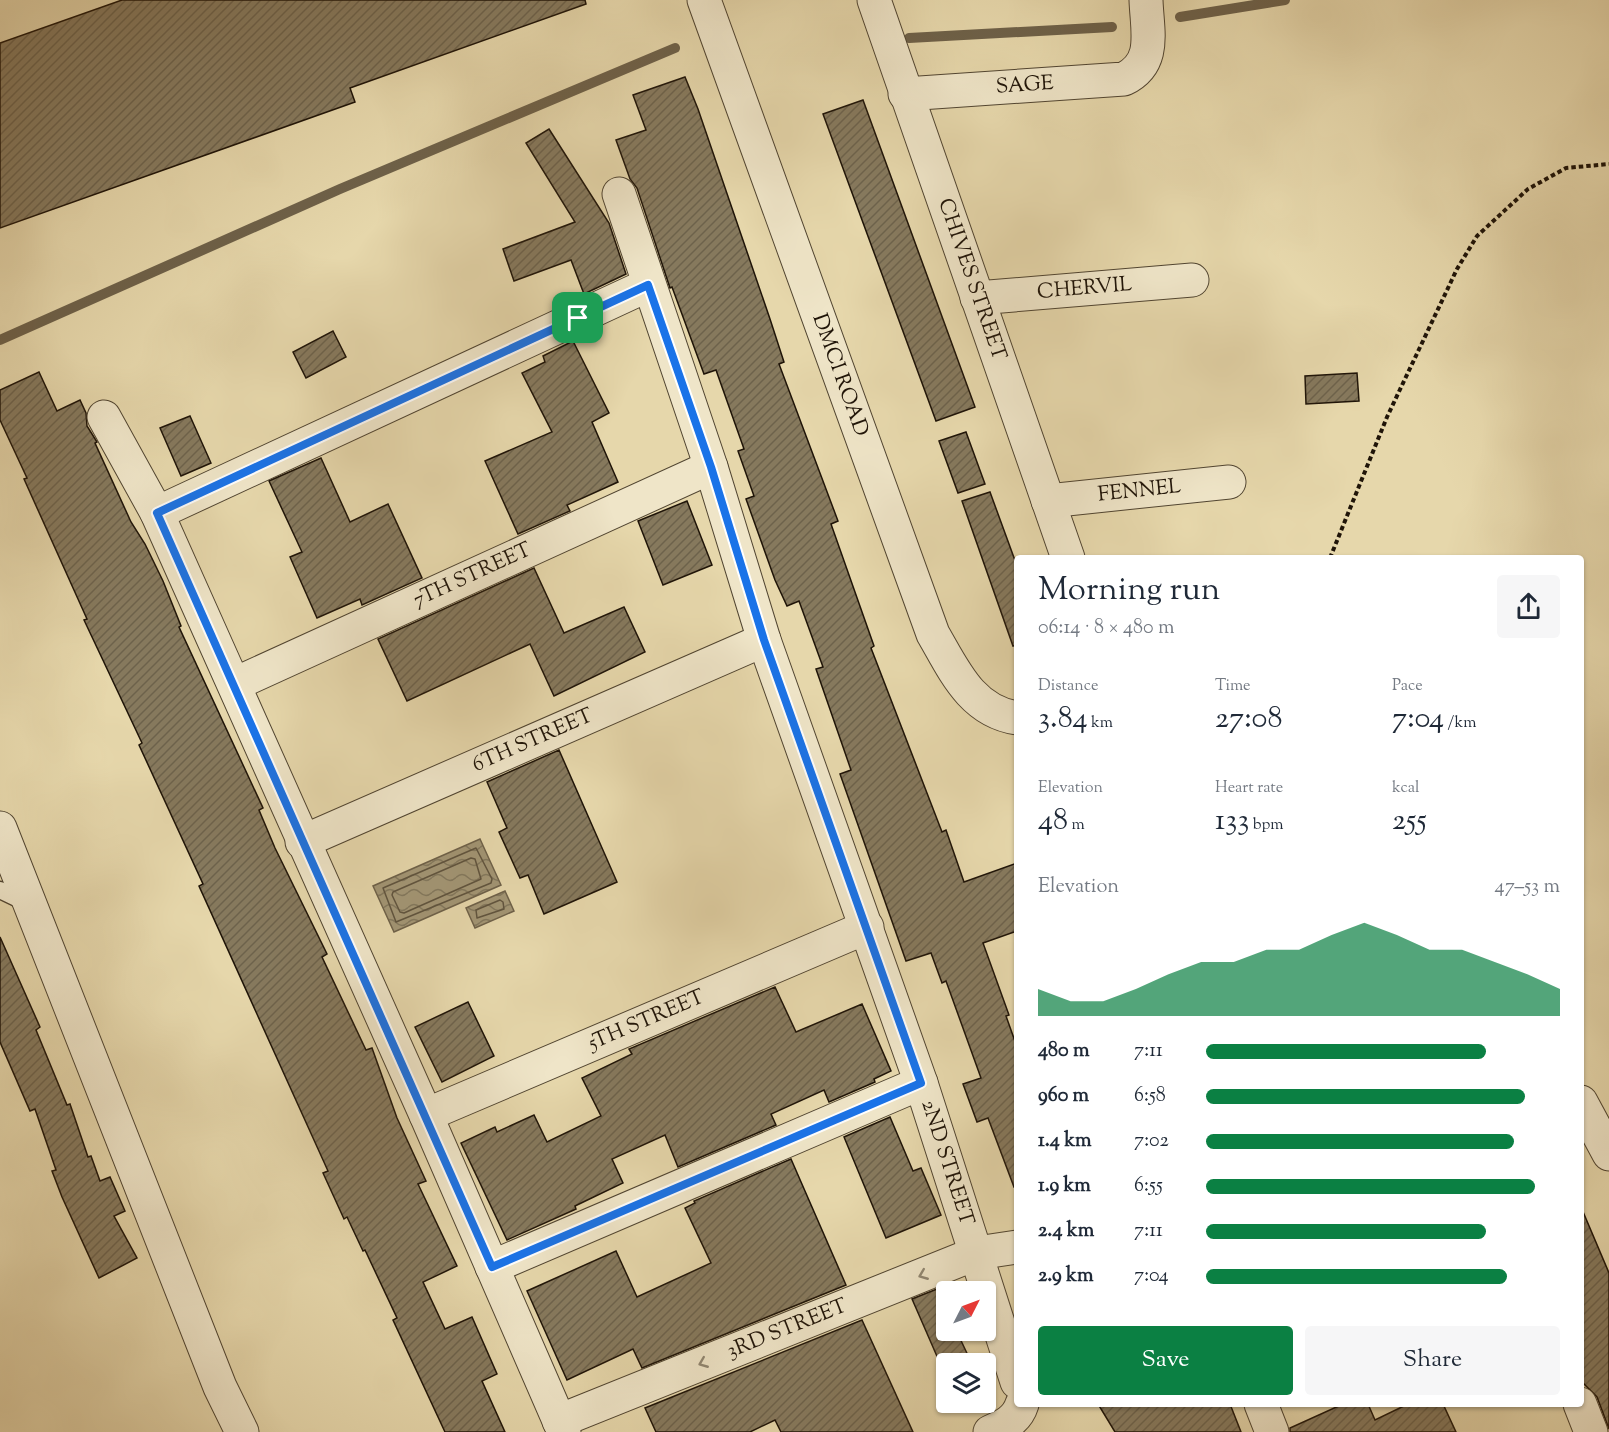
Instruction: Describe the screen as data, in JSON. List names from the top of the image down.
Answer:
{
  "streets": {
    "street": [
      "SAGE",
      "CHIVES STREET",
      "CHERVIL",
      "DMCI ROAD",
      "FENNEL",
      "7TH STREET",
      "6TH STREET",
      "5TH STREET",
      "2ND STREET",
      "3RD STREET"
    ]
  },
  "crossings": [
    ["SAGE", "CHIVES STREET"],
    ["CHIVES STREET", "CHERVIL"],
    ["CHIVES STREET", "FENNEL"],
    ["7TH STREET", "2ND STREET"],
    ["6TH STREET", "2ND STREET"],
    ["5TH STREET", "2ND STREET"],
    ["2ND STREET", "3RD STREET"]
  ],
  "north": "top right",
  "page": {
    "heading": ["Morning run", "06:14 · 8 × 480 m"],
    "stats": [
      ["Distance", "3.84 km"],
      ["Time", "27:08"],
      ["Pace", "7:04 /km"],
      ["Elevation", "48 m"],
      ["Heart rate", "133 bpm"],
      ["kcal", "255"]
    ],
    "chart": ["Elevation", "47–53 m"],
    "list": [
      {
        "name": "480 m",
        "note": "7:11"
      },
      {
        "name": "960 m",
        "note": "6:58"
      },
      {
        "name": "1.4 km",
        "note": "7:02"
      },
      {
        "name": "1.9 km",
        "note": "6:55"
      },
      {
        "name": "2.4 km",
        "note": "7:11"
      },
      {
        "name": "2.9 km",
        "note": "7:04"
      }
    ],
    "buttons": ["Save", "Share"]
  }
}
